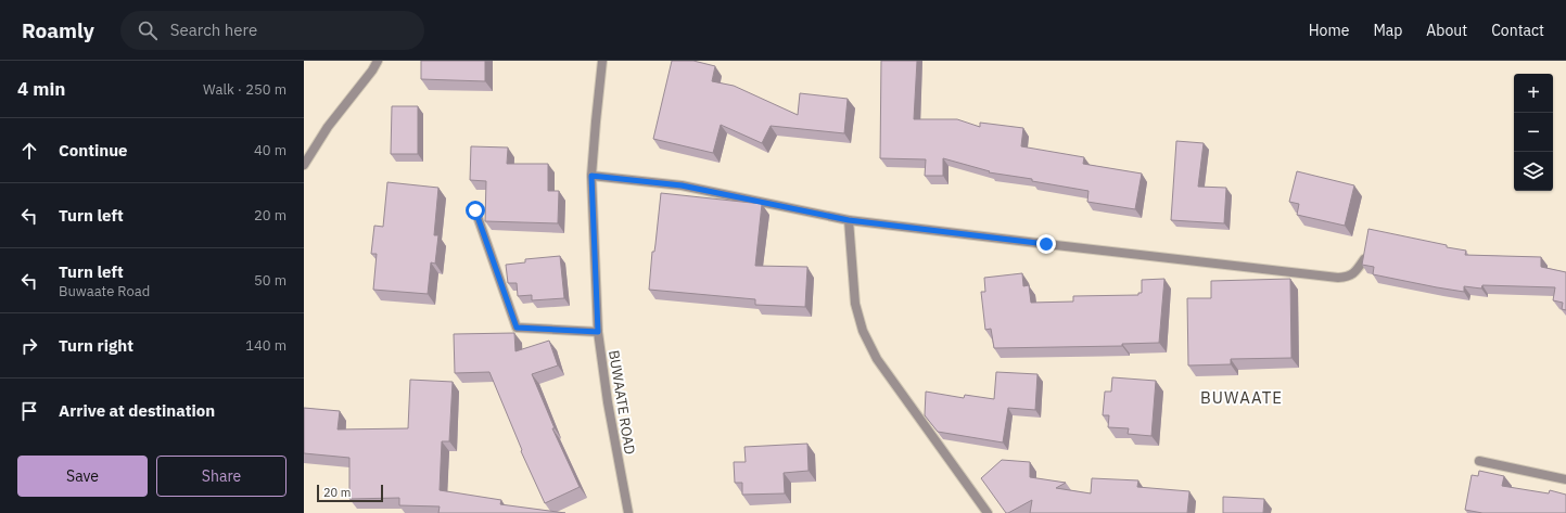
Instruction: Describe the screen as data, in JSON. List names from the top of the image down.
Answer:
{
  "streets": {
    "street": ["BUWAATE ROAD"]
  },
  "districts": ["BUWAATE"],
  "scale_bar": "20 m",
  "page": {
    "header": "Roamly",
    "search": "Search here",
    "nav": [
      "Home",
      "Map",
      "About",
      "Contact"
    ],
    "heading": ["4 min", "Walk · 250 m"],
    "map_buttons": ["+", "−"],
    "list": [
      ["Continue", "40 m"],
      ["Turn left", "20 m"],
      ["Turn left", "Buwaate Road", "50 m"],
      ["Turn right", "140 m"],
      "Arrive at destination"
    ],
    "buttons": ["Save", "Share"],
    "scale": "20 m"
  }
}
